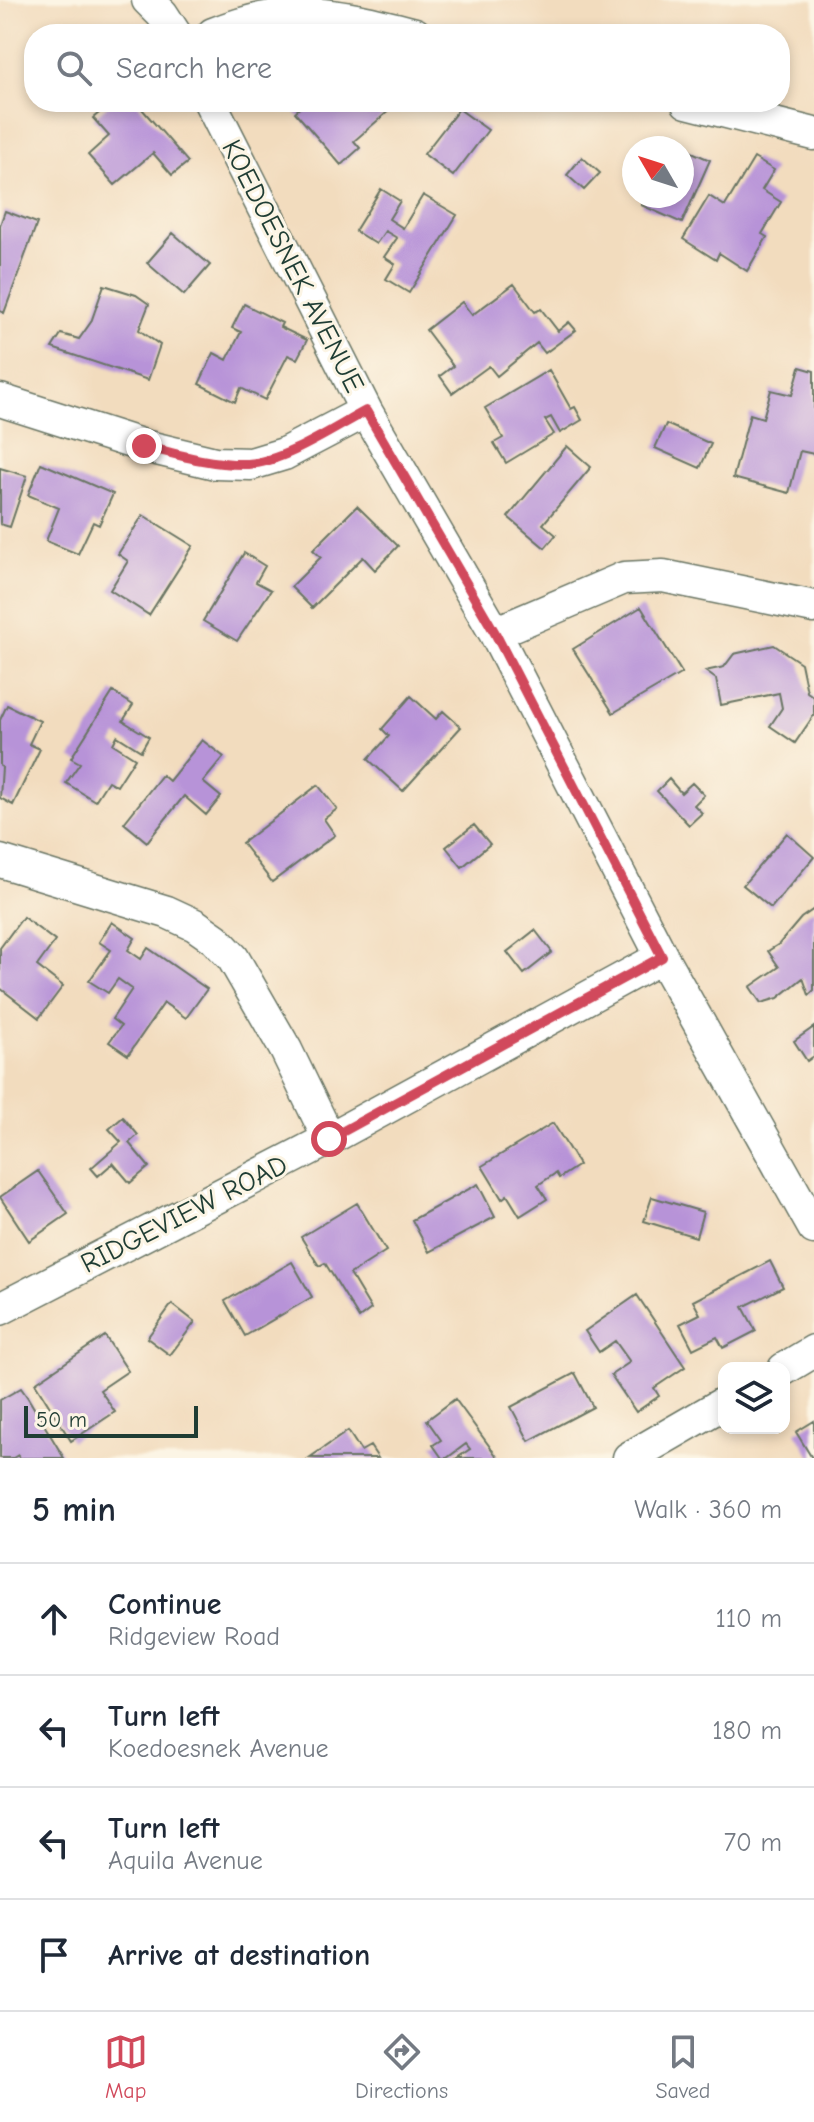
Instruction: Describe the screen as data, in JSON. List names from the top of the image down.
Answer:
{
  "streets": {
    "street": ["KOEDOESNEK AVENUE", "RIDGEVIEW ROAD"]
  },
  "crossings": [
    ["KOEDOESNEK AVENUE", "RIDGEVIEW ROAD"]
  ],
  "scale_bar": "50 m",
  "north": "top left",
  "page": {
    "search": "Search here",
    "scale": "50 m",
    "heading": ["5 min", "Walk · 360 m"],
    "list": [
      ["Continue", "Ridgeview Road", "110 m"],
      ["Turn left", "Koedoesnek Avenue", "180 m"],
      ["Turn left", "Aquila Avenue", "70 m"],
      "Arrive at destination"
    ],
    "nav": ["Map", "Directions", "Saved"]
  }
}
